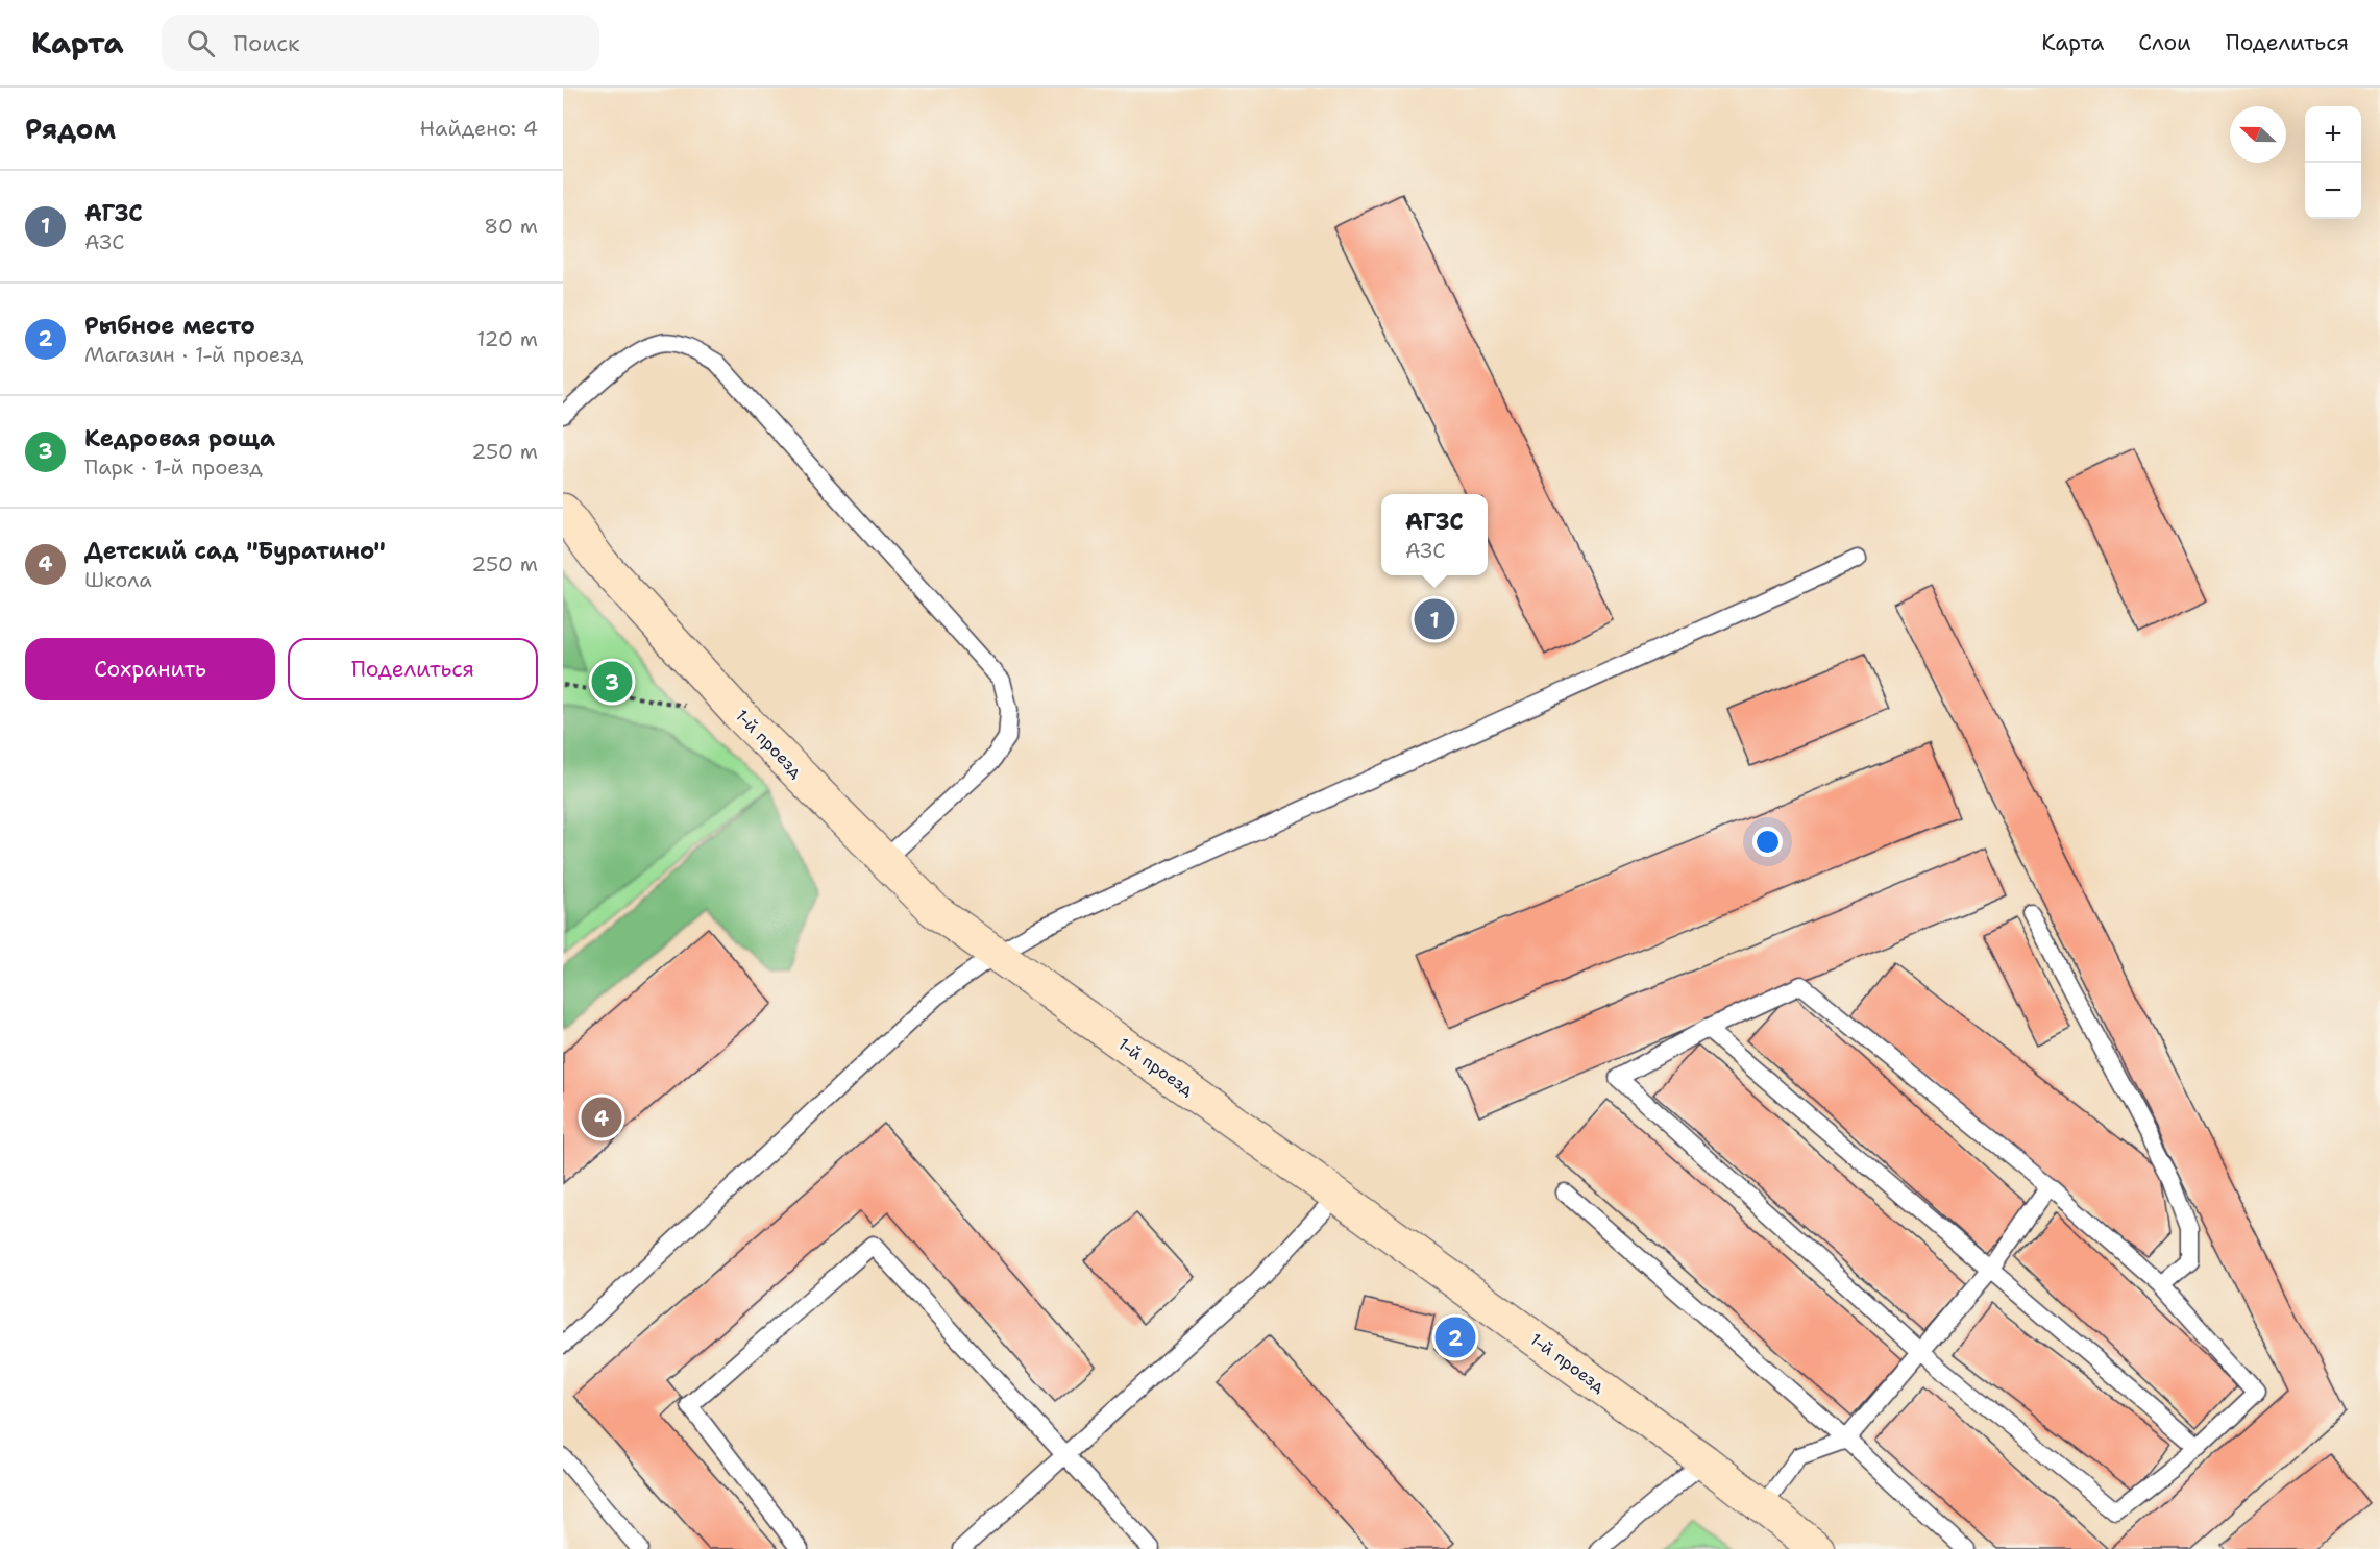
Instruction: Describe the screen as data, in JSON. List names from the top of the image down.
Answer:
{
  "streets": {
    "street": ["1-й проезд"]
  },
  "north": "left",
  "page": {
    "header": "Карта",
    "search": "Поиск",
    "nav": ["Карта", "Слои", "Поделиться"],
    "heading": ["Рядом", "Найдено: 4"],
    "map_buttons": ["+", "−"],
    "list": [
      {
        "mark": "1",
        "name": "АГЗС",
        "note": "АЗС",
        "value": "80 m"
      },
      {
        "mark": "2",
        "name": "Рыбное место",
        "note": "Магазин · 1-й проезд",
        "value": "120 m"
      },
      {
        "mark": "3",
        "name": "Кедровая роща",
        "note": "Парк · 1-й проезд",
        "value": "250 m"
      },
      {
        "mark": "4",
        "name": "Детский сад \"Буратино\"",
        "note": "Школа",
        "value": "250 m"
      }
    ],
    "popup": ["АГЗС", "АЗС"],
    "pins": [
      "1",
      "3",
      "4",
      "2"
    ],
    "buttons": ["Сохранить", "Поделиться"]
  }
}
